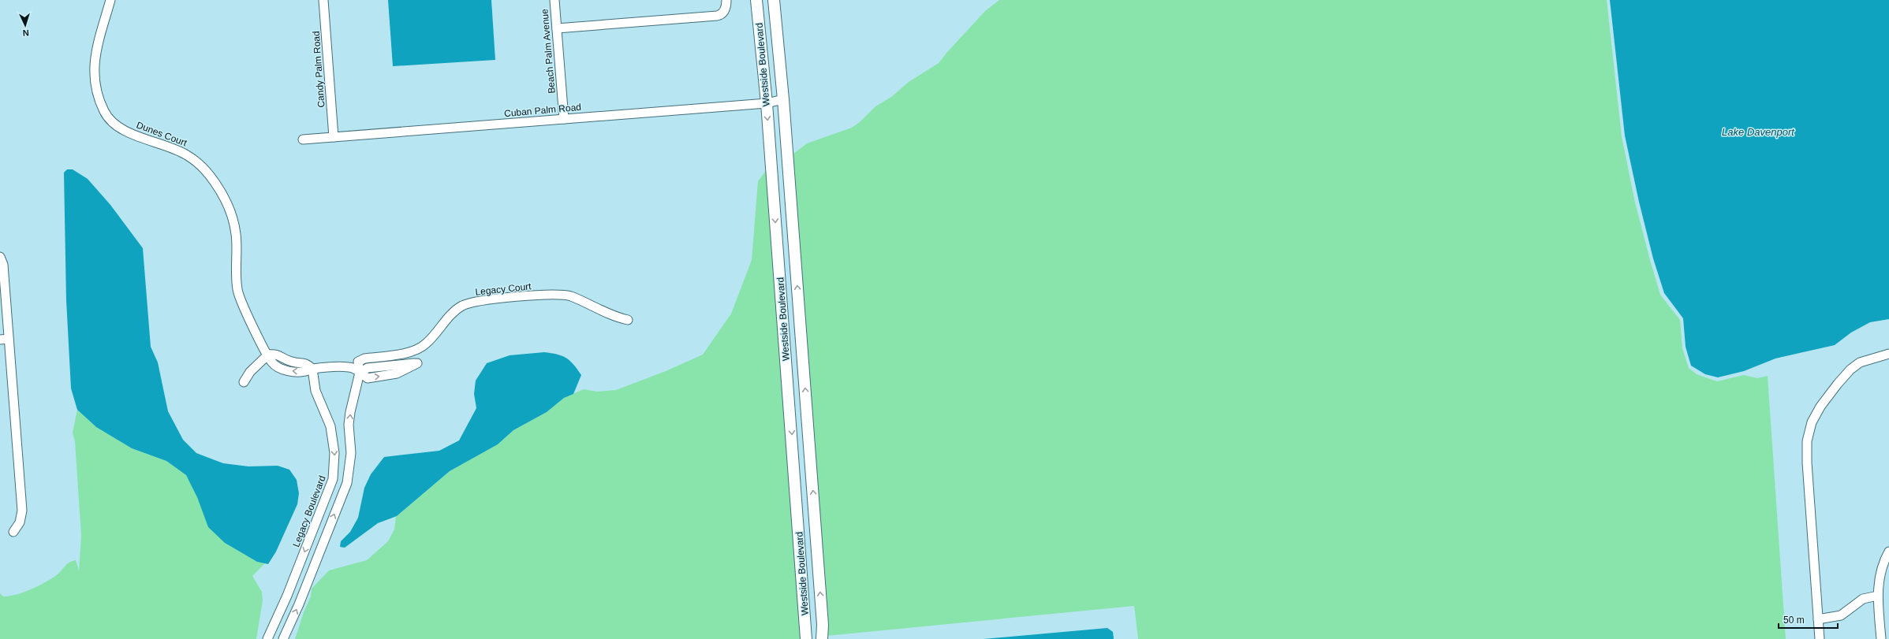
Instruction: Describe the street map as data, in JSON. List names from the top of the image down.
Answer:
{
  "streets": {
    "street": [
      "Beach Palm Avenue",
      "Westside Boulevard",
      "Candy Palm Road",
      "Cuban Palm Road",
      "Dunes Court",
      "Legacy Court",
      "Legacy Boulevard"
    ]
  },
  "crossings": [
    ["Beach Palm Avenue", "Cuban Palm Road"],
    ["Westside Boulevard", "Cuban Palm Road"],
    ["Candy Palm Road", "Cuban Palm Road"],
    ["Dunes Court", "Legacy Court"],
    ["Dunes Court", "Legacy Boulevard"]
  ],
  "water": ["Lake Davenport"],
  "scale_bar": "50 m",
  "north": "bottom"
}
